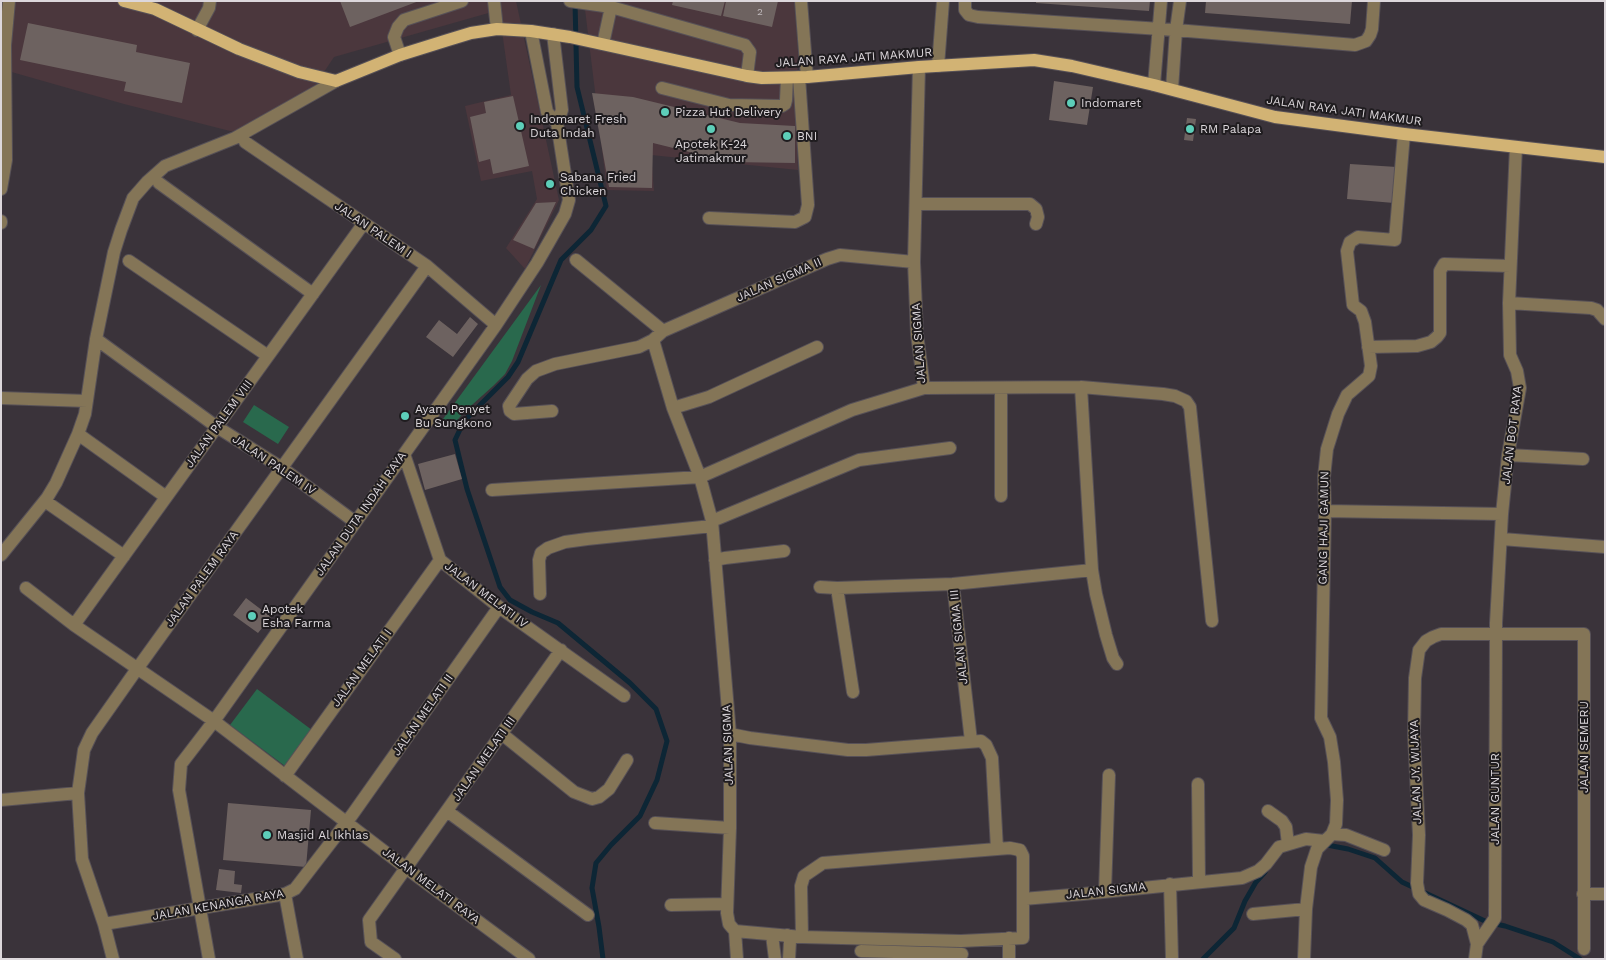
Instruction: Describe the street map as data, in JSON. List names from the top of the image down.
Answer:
{
  "streets": {
    "main road": ["JALAN RAYA JATI MAKMUR"],
    "street": [
      "JALAN PALEM I",
      "JALAN SIGMA II",
      "JALAN SIGMA",
      "JALAN PALEM VIII",
      "JALAN BOT RAYA",
      "JALAN PALEM IV",
      "JALAN DUTA INDAH RAYA",
      "GANG HAJI GAMUN",
      "JALAN PALEM RAYA",
      "JALAN MELATI IV",
      "JALAN SIGMA III",
      "JALAN MELATI I",
      "JALAN MELATI II",
      "JALAN SEMERU",
      "JALAN MELATI III",
      "JALAN JY. WIJAYA",
      "JALAN GUNTUR",
      "JALAN MELATI RAYA",
      "JALAN KENANGA RAYA"
    ]
  },
  "crossings": [
    ["JALAN RAYA JATI MAKMUR", "JALAN SIGMA"],
    ["JALAN RAYA JATI MAKMUR", "JALAN BOT RAYA"],
    ["JALAN RAYA JATI MAKMUR", "JALAN DUTA INDAH RAYA"],
    ["JALAN RAYA JATI MAKMUR", "GANG HAJI GAMUN"],
    ["JALAN PALEM I", "JALAN PALEM VIII"],
    ["JALAN PALEM I", "JALAN DUTA INDAH RAYA"],
    ["JALAN PALEM I", "JALAN PALEM RAYA"],
    ["JALAN SIGMA II", "JALAN SIGMA"],
    ["JALAN SIGMA", "GANG HAJI GAMUN"],
    ["JALAN PALEM VIII", "JALAN PALEM IV"],
    ["JALAN PALEM VIII", "JALAN MELATI RAYA"],
    ["JALAN BOT RAYA", "JALAN SEMERU"],
    ["JALAN BOT RAYA", "JALAN JY. WIJAYA"],
    ["JALAN BOT RAYA", "JALAN GUNTUR"],
    ["JALAN PALEM IV", "JALAN DUTA INDAH RAYA"],
    ["JALAN PALEM IV", "JALAN PALEM RAYA"],
    ["JALAN DUTA INDAH RAYA", "JALAN MELATI IV"],
    ["JALAN DUTA INDAH RAYA", "JALAN MELATI RAYA"],
    ["JALAN DUTA INDAH RAYA", "JALAN KENANGA RAYA"],
    ["JALAN PALEM RAYA", "JALAN MELATI RAYA"],
    ["JALAN PALEM RAYA", "JALAN KENANGA RAYA"],
    ["JALAN MELATI IV", "JALAN MELATI I"],
    ["JALAN MELATI IV", "JALAN MELATI II"],
    ["JALAN MELATI IV", "JALAN MELATI III"],
    ["JALAN MELATI I", "JALAN MELATI RAYA"],
    ["JALAN MELATI II", "JALAN MELATI RAYA"],
    ["JALAN MELATI II", "JALAN KENANGA RAYA"],
    ["JALAN SEMERU", "JALAN JY. WIJAYA"],
    ["JALAN SEMERU", "JALAN GUNTUR"],
    ["JALAN MELATI III", "JALAN MELATI RAYA"],
    ["JALAN JY. WIJAYA", "JALAN GUNTUR"]
  ],
  "places": [
    "Indomaret",
    "Pizza Hut Delivery",
    "Indomaret Fresh Duta Indah",
    "Apotek K-24 Jatimakmur",
    "RM Palapa",
    "BNI",
    "Sabana Fried Chicken",
    "Ayam Penyet Bu Sungkono",
    "Apotek Esha Farma",
    "Masjid Al Ikhlas"
  ],
  "house_numbers": ["2"]
}
